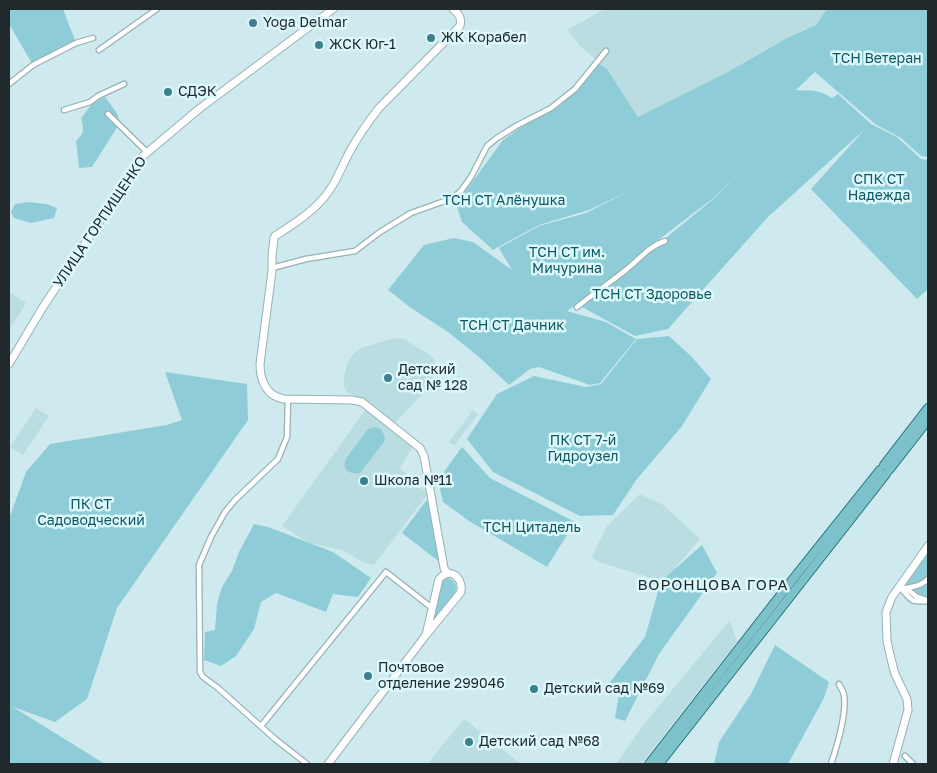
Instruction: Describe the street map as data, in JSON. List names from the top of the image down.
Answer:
{
  "streets": {
    "street": ["УЛИЦА ГОРПИЩЕНКО"]
  },
  "districts": ["ВОРОНЦОВА ГОРА"],
  "parks": [
    "ТСН Ветеран",
    "СПК СТ Надежда",
    "ТСН СТ Алёнушка",
    "ТСН СТ им. Мичурина",
    "ТСН СТ Здоровье",
    "ТСН СТ Дачник",
    "ПК СТ 7-й Гидроузел",
    "ПК СТ Садоводческий",
    "ТСН Цитадель"
  ],
  "places": [
    "Yoga Delmar",
    "ЖК Корабел",
    "ЖСК Юг-1",
    "СДЭК",
    "Детский сад № 128",
    "Школа №11",
    "Почтовое отделение 299046",
    "Детский сад №69",
    "Детский сад №68"
  ]
}
